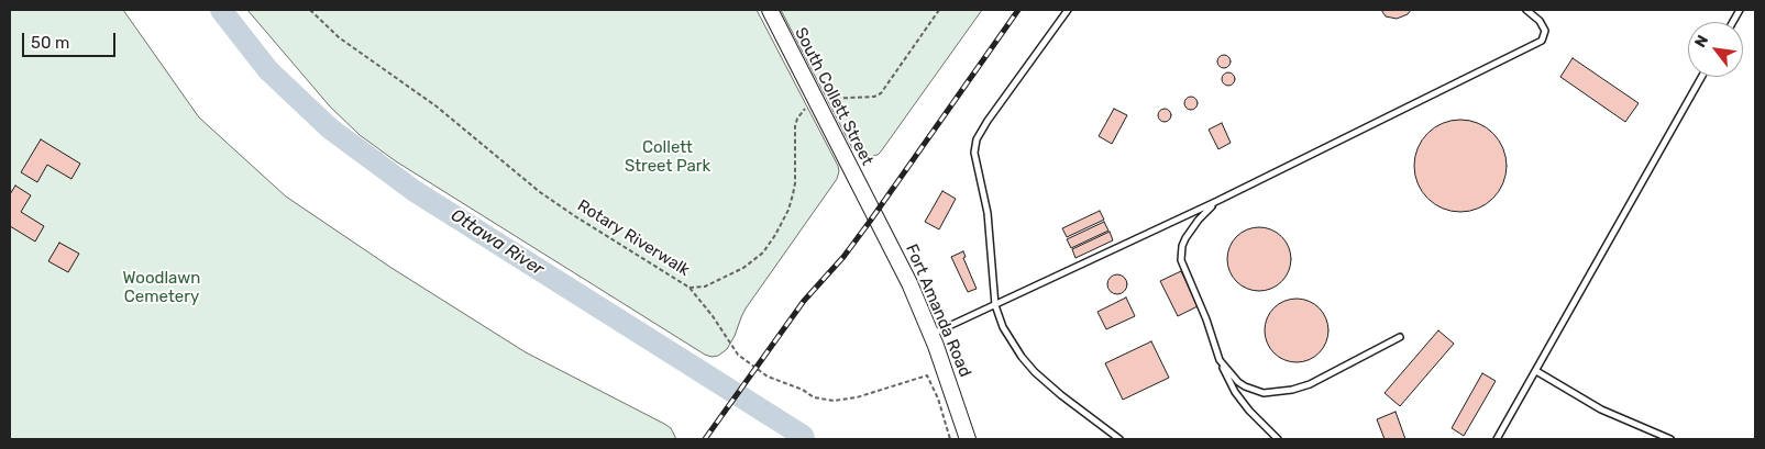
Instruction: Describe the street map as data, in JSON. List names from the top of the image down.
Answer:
{
  "streets": {
    "street": ["South Collett Street", "Fort Amanda Road"],
    "path": ["Rotary Riverwalk"]
  },
  "crossings": [
    ["South Collett Street", "Fort Amanda Road"]
  ],
  "water": ["Ottawa River"],
  "parks": ["Collett Street Park", "Woodlawn Cemetery"],
  "scale_bar": "50 m",
  "north": "top left"
}
